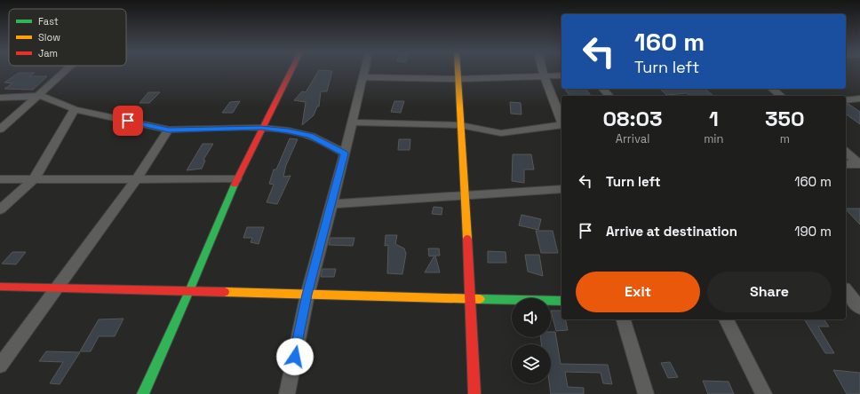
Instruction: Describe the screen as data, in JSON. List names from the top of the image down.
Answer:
{
  "legend": ["Fast", "Slow", "Jam"],
  "page": {
    "turn": ["160 m", "Turn left"],
    "eta": [
      "08:03",
      "Arrival",
      "1",
      "min",
      "350",
      "m"
    ],
    "list": [
      {
        "name": "Turn left",
        "value": "160 m"
      },
      {
        "name": "Arrive at destination",
        "value": "190 m"
      }
    ],
    "buttons": ["Exit", "Share"]
  }
}
